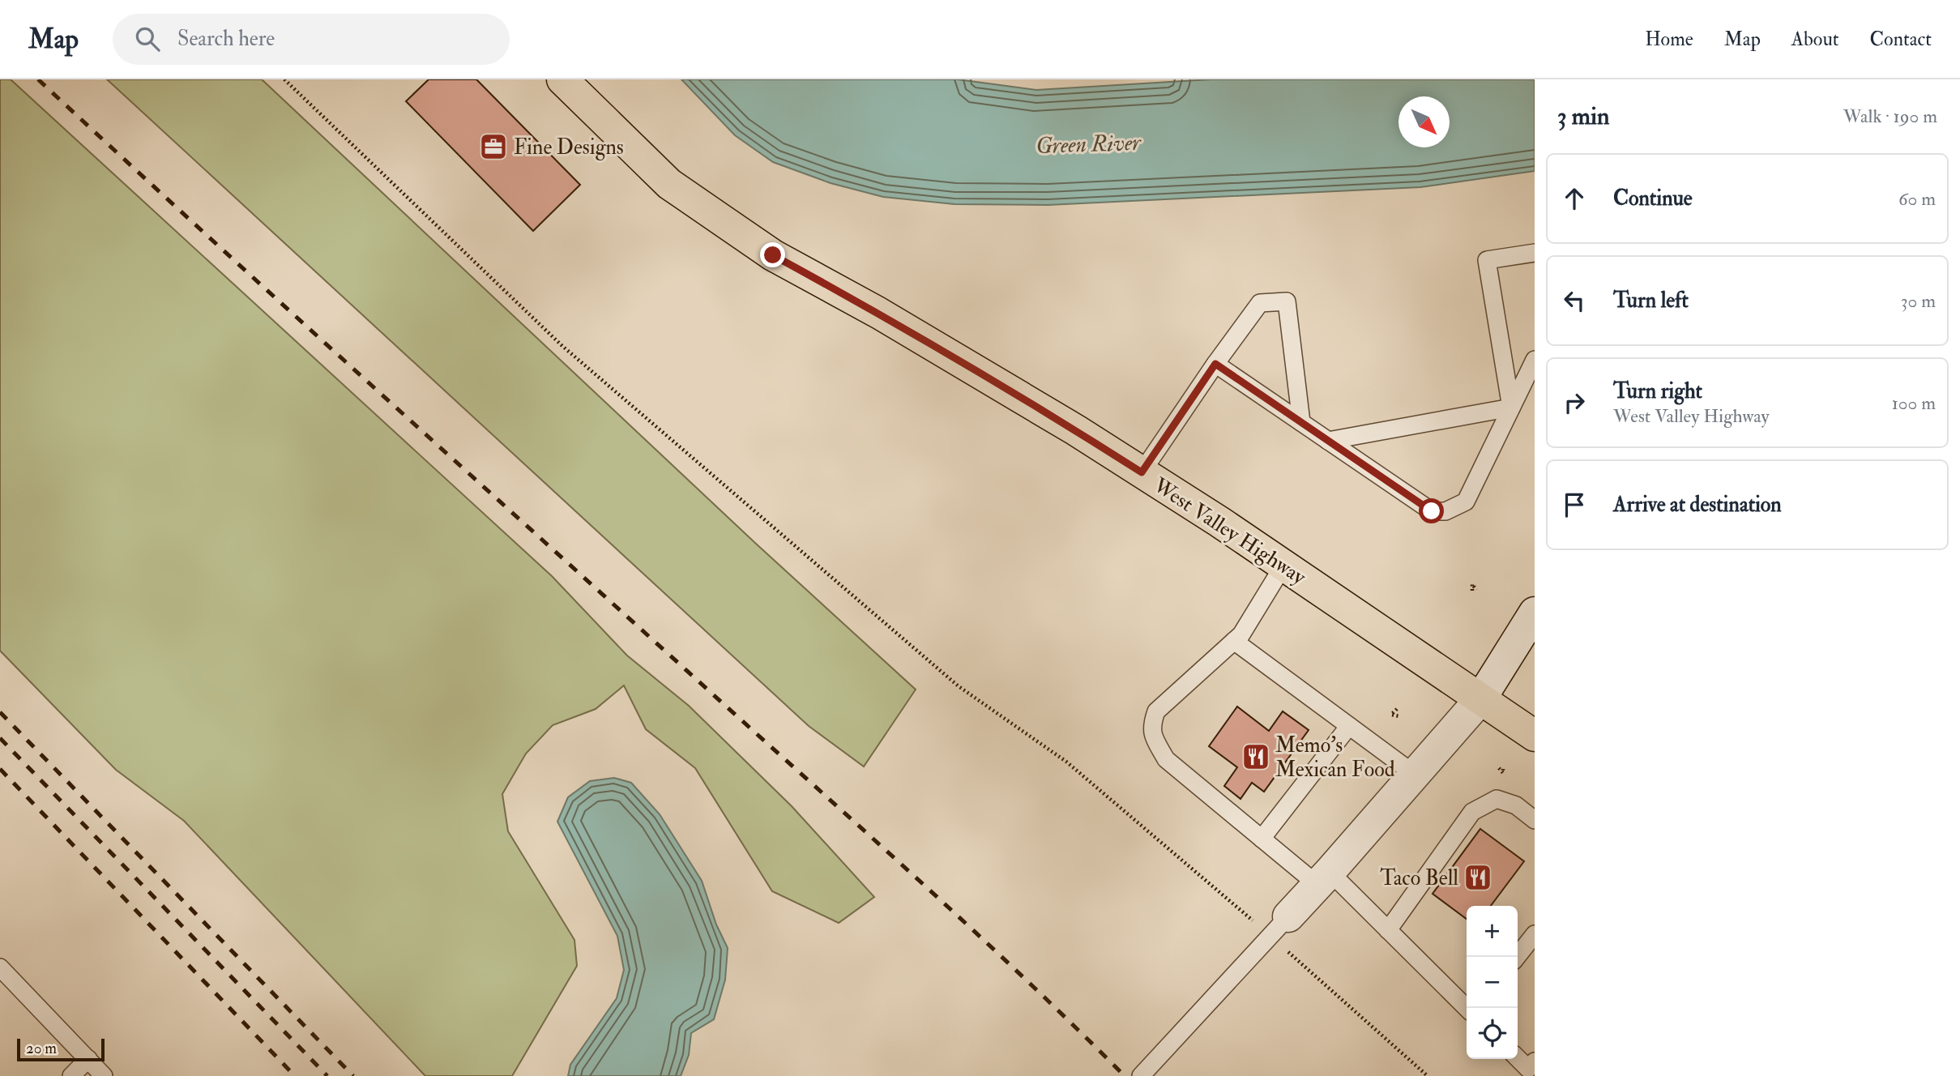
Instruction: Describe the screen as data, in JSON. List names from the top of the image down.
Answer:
{
  "streets": {
    "main road": ["West Valley Highway"]
  },
  "water": ["Green River"],
  "places": {
    "office": ["Fine Designs"],
    "restaurant": ["Memo's Mexican Food", "Taco Bell"]
  },
  "scale_bar": "20 m",
  "north": "bottom right",
  "page": {
    "header": "Map",
    "search": "Search here",
    "nav": [
      "Home",
      "Map",
      "About",
      "Contact"
    ],
    "heading": ["3 min", "Walk · 190 m"],
    "list": [
      ["Continue", "60 m"],
      ["Turn left", "30 m"],
      ["Turn right", "West Valley Highway", "100 m"],
      "Arrive at destination"
    ],
    "map_buttons": ["+", "−"],
    "scale": "20 m"
  }
}
